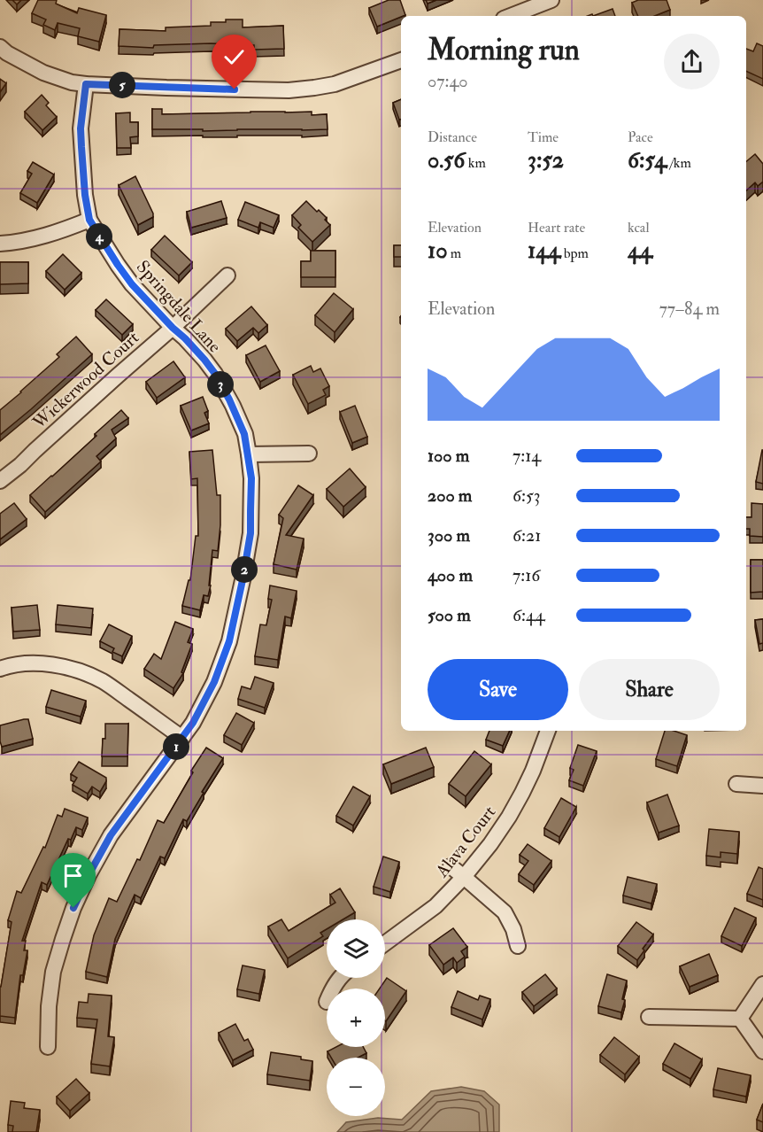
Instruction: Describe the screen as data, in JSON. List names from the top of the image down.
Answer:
{
  "streets": {
    "street": ["Springdale Lane", "Wickerwood Court", "Alava Court"]
  },
  "crossings": [
    ["Springdale Lane", "Wickerwood Court"]
  ],
  "page": {
    "heading": ["Morning run", "07:40"],
    "pins": [
      "5",
      "4",
      "3",
      "2",
      "1"
    ],
    "stats": [
      ["Distance", "0.56 km"],
      ["Time", "3:52"],
      ["Pace", "6:54 /km"],
      ["Elevation", "10 m"],
      ["Heart rate", "144 bpm"],
      ["kcal", "44"]
    ],
    "chart": ["Elevation", "77–84 m"],
    "list": [
      {
        "name": "100 m",
        "note": "7:14"
      },
      {
        "name": "200 m",
        "note": "6:53"
      },
      {
        "name": "300 m",
        "note": "6:21"
      },
      {
        "name": "400 m",
        "note": "7:16"
      },
      {
        "name": "500 m",
        "note": "6:44"
      }
    ],
    "buttons": ["Save", "Share"],
    "map_buttons": ["+", "−"]
  }
}
